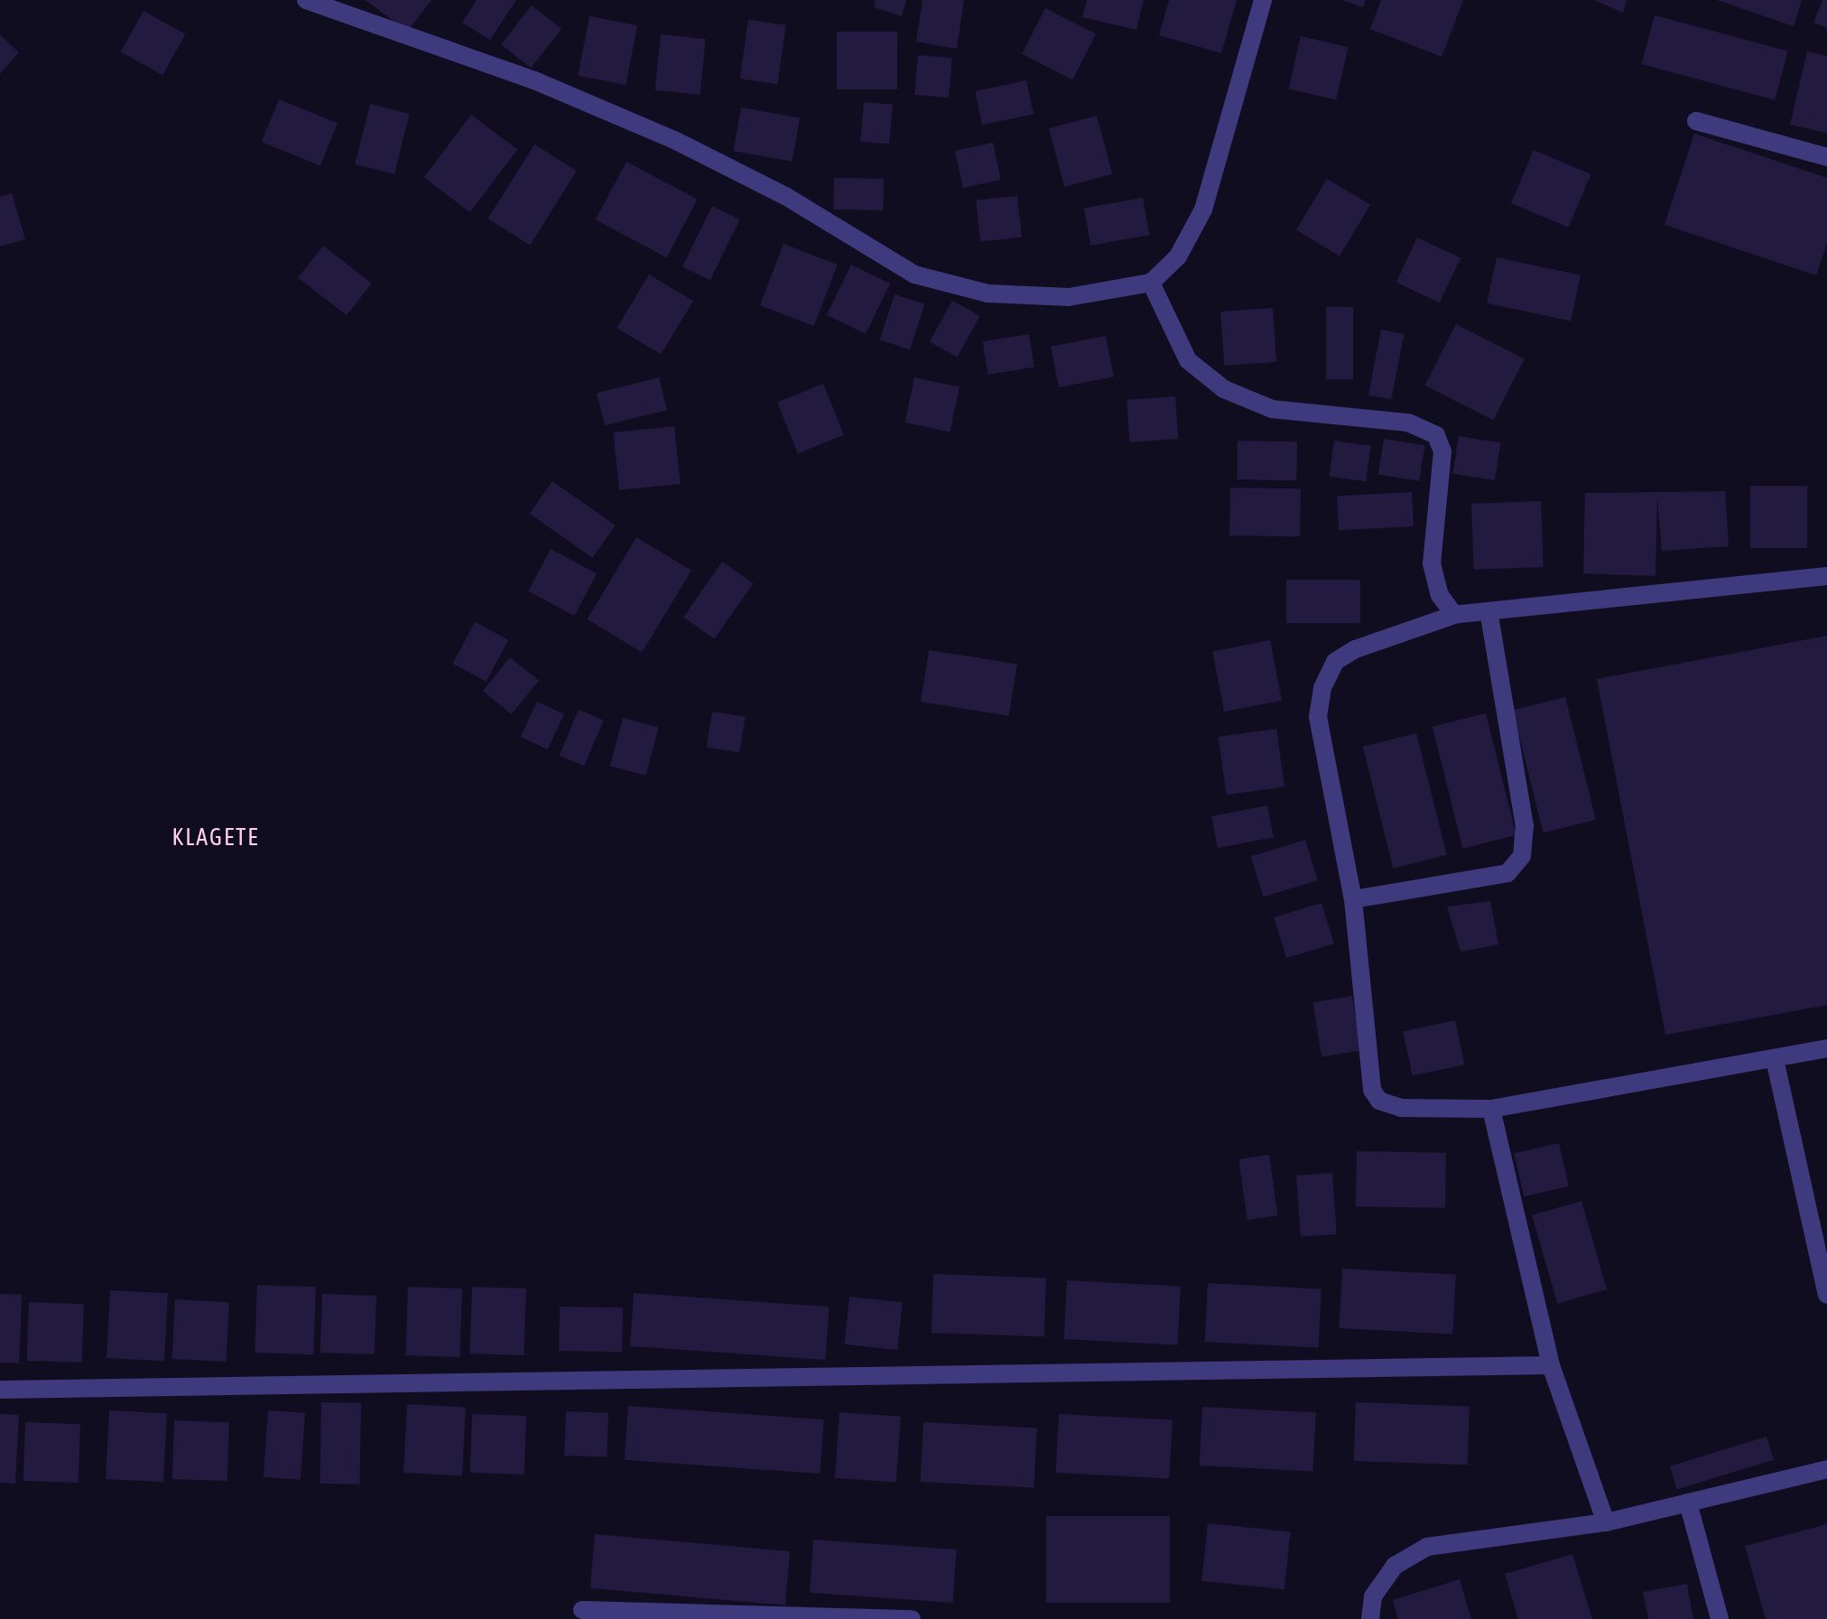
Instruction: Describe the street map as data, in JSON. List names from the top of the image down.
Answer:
{
  "districts": ["KLAGETE"]
}
